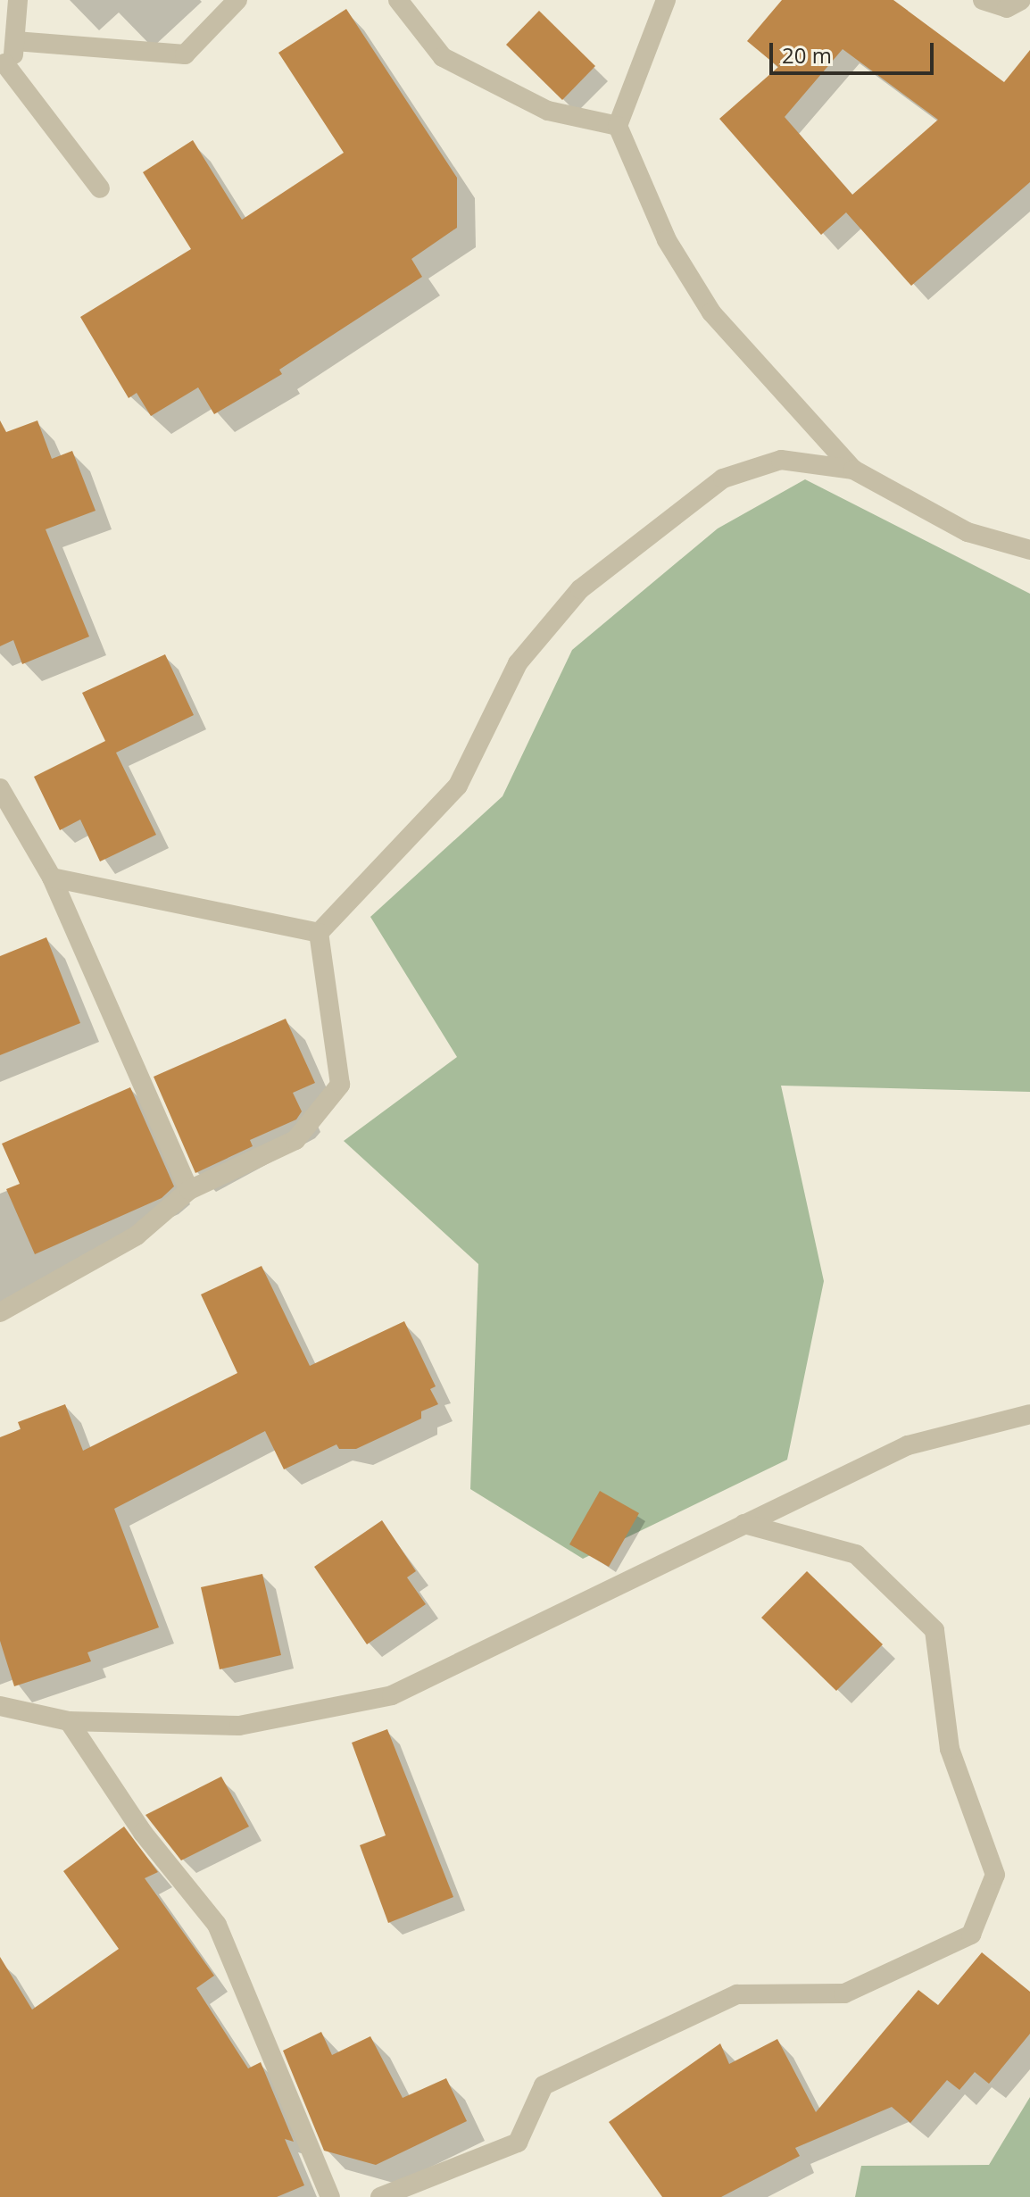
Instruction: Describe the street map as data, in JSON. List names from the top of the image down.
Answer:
{
  "scale_bar": "20 m"
}
